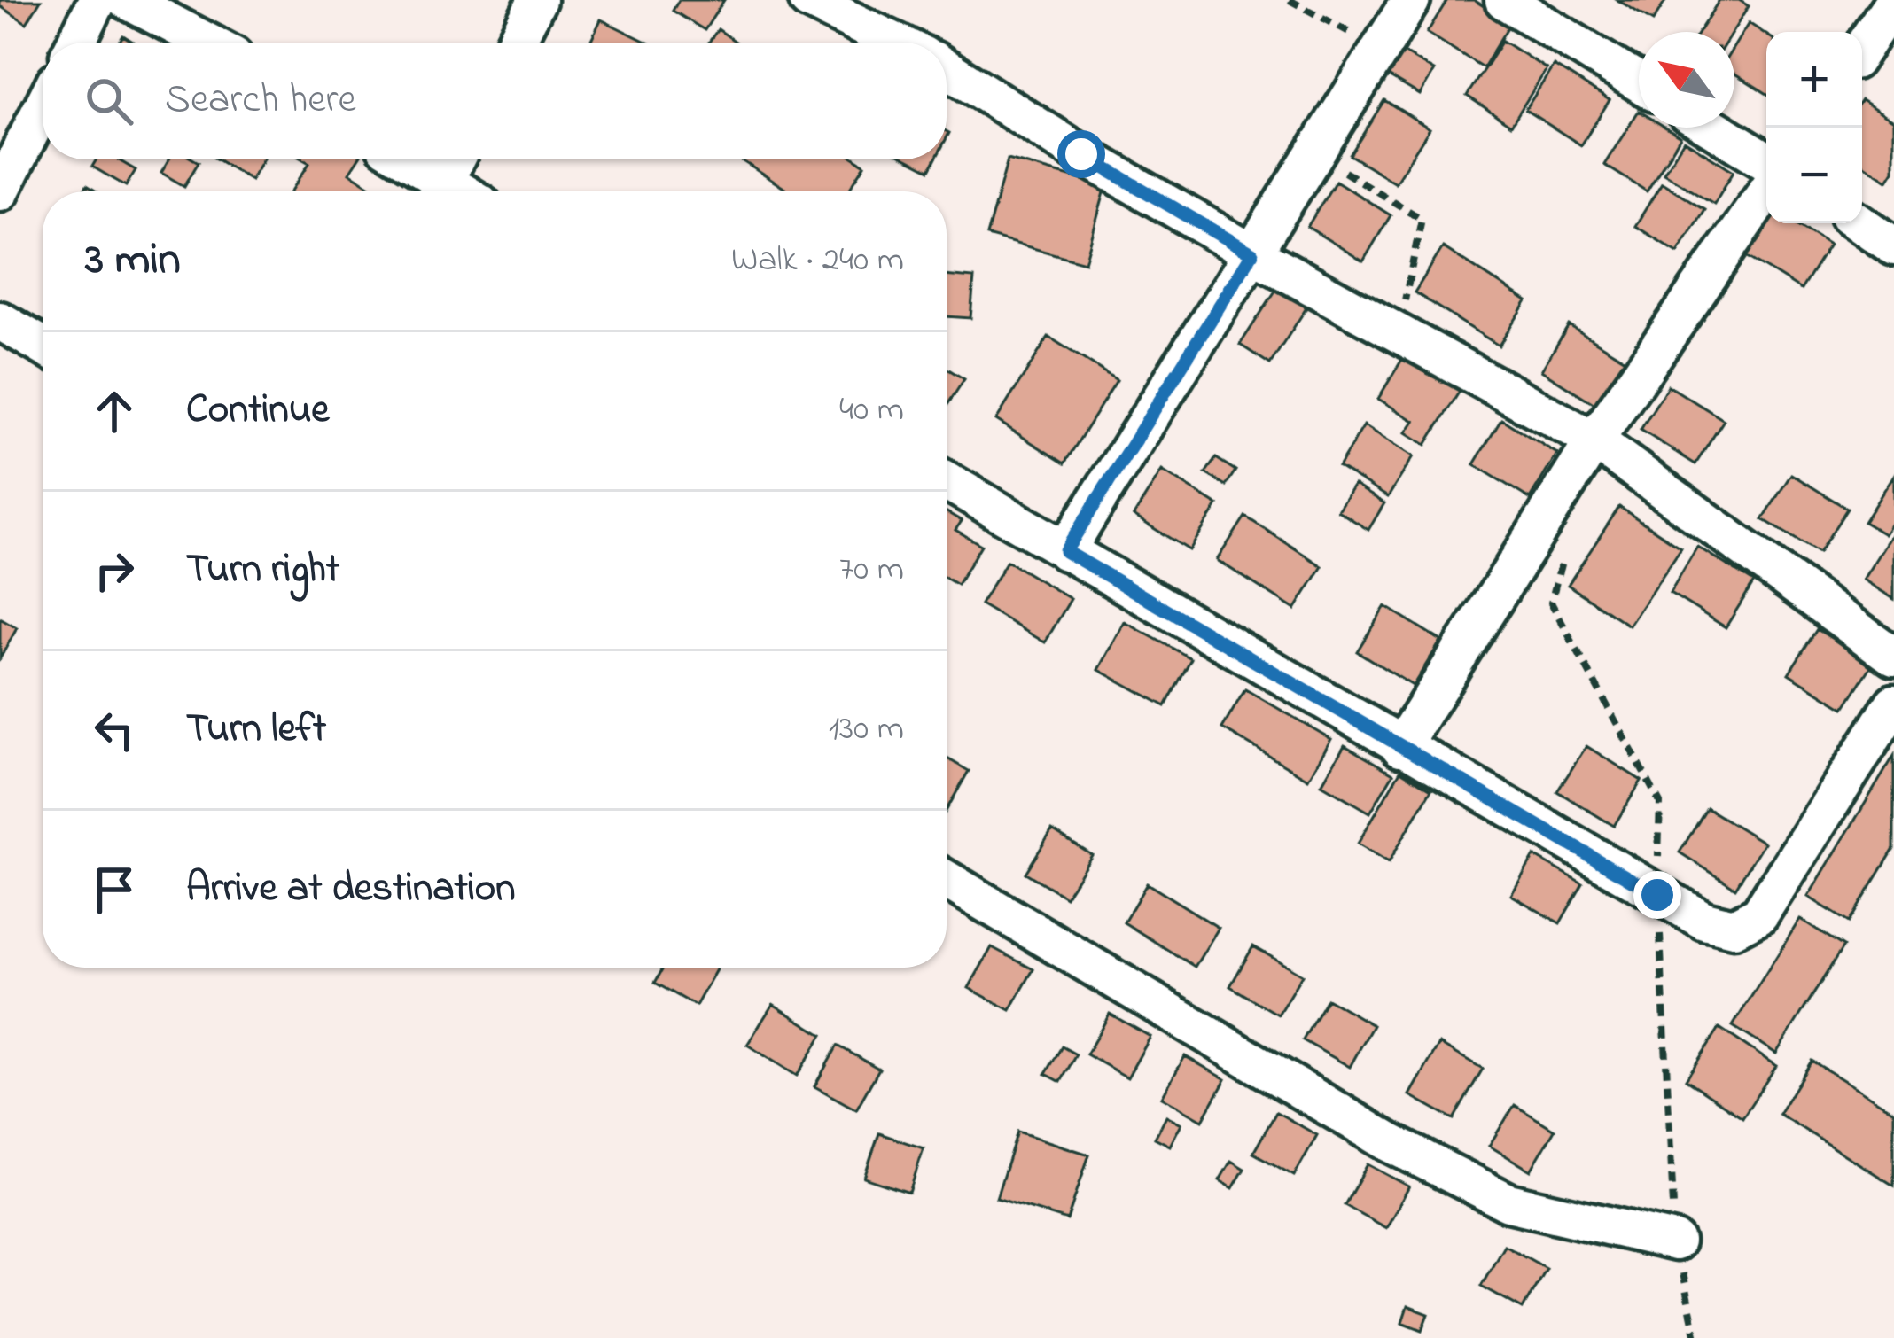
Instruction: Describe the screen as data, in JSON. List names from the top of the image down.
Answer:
{
  "north": "top left",
  "page": {
    "map_buttons": ["+", "−"],
    "search": "Search here",
    "heading": ["3 min", "Walk · 240 m"],
    "list": [
      ["Continue", "40 m"],
      ["Turn right", "70 m"],
      ["Turn left", "130 m"],
      "Arrive at destination"
    ]
  }
}
